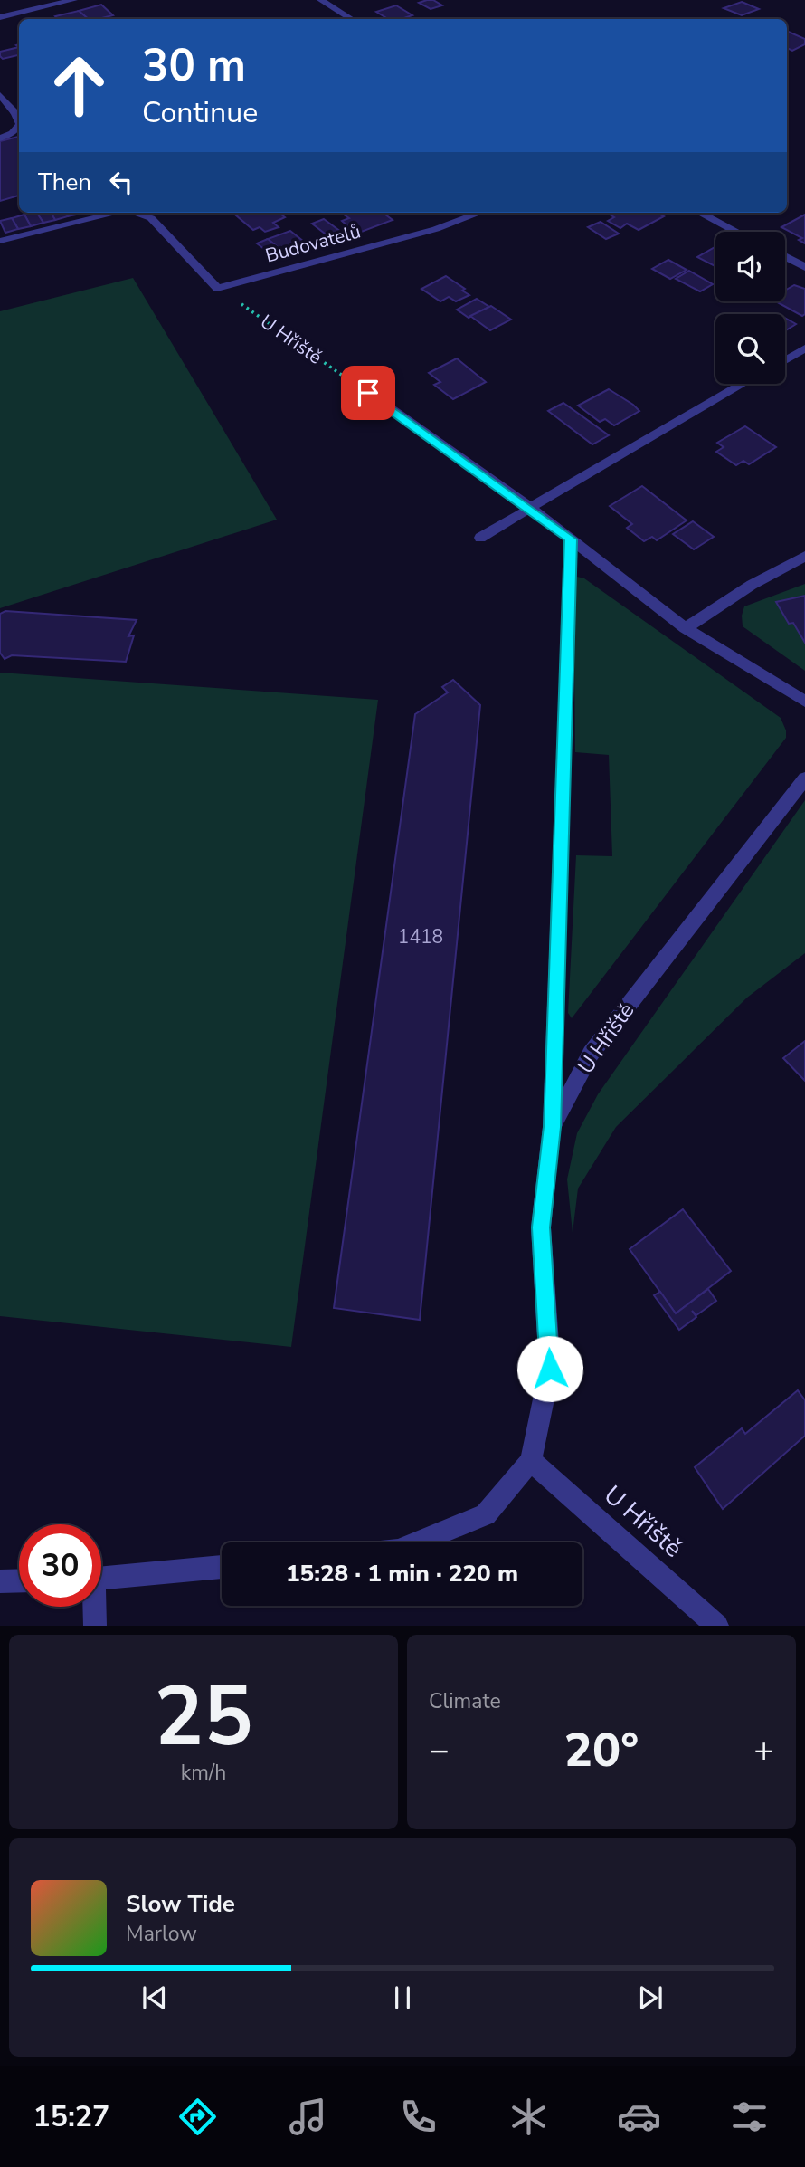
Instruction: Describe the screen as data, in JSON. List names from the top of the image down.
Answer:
{
  "streets": {
    "street": ["Budovatelů", "U Hřiště"]
  },
  "crossings": [
    ["Budovatelů", "U Hřiště"]
  ],
  "house_numbers": ["1418"],
  "page": {
    "turn": ["30 m", "Continue"],
    "then": "Then",
    "limit": "30",
    "trip": "15:28 · 1 min · 220 m",
    "tile": [
      ["25", "km/h"],
      "Climate"
    ],
    "heat": ["−", "20°", "+"],
    "song": ["Slow Tide", "Marlow"],
    "tabs": "15:27"
  }
}
